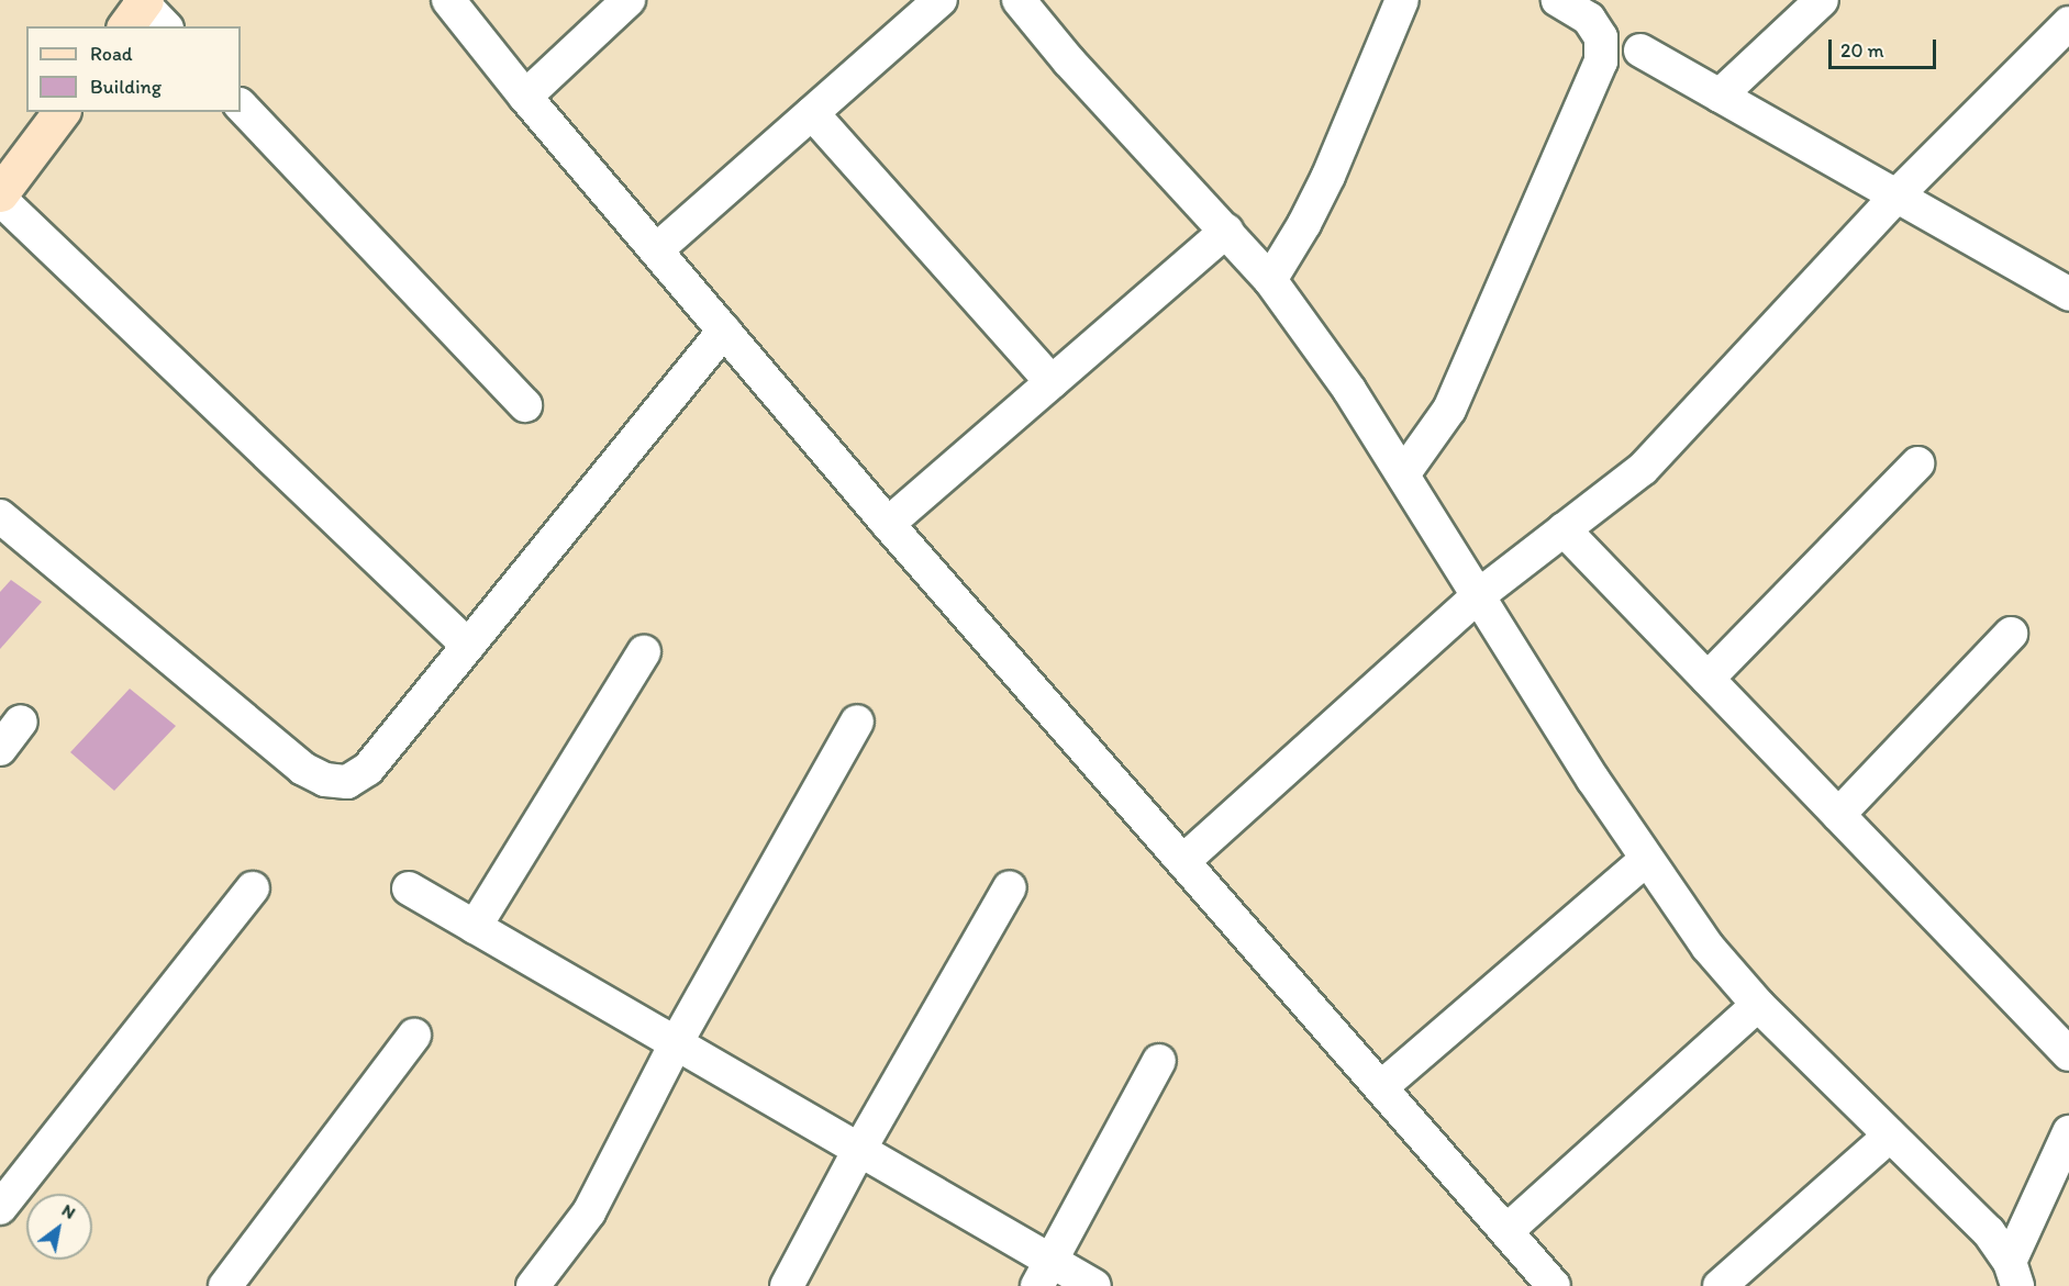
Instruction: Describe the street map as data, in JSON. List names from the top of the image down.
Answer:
{
  "legend": ["Road", "Building"],
  "scale_bar": "20 m",
  "north": "top right"
}
